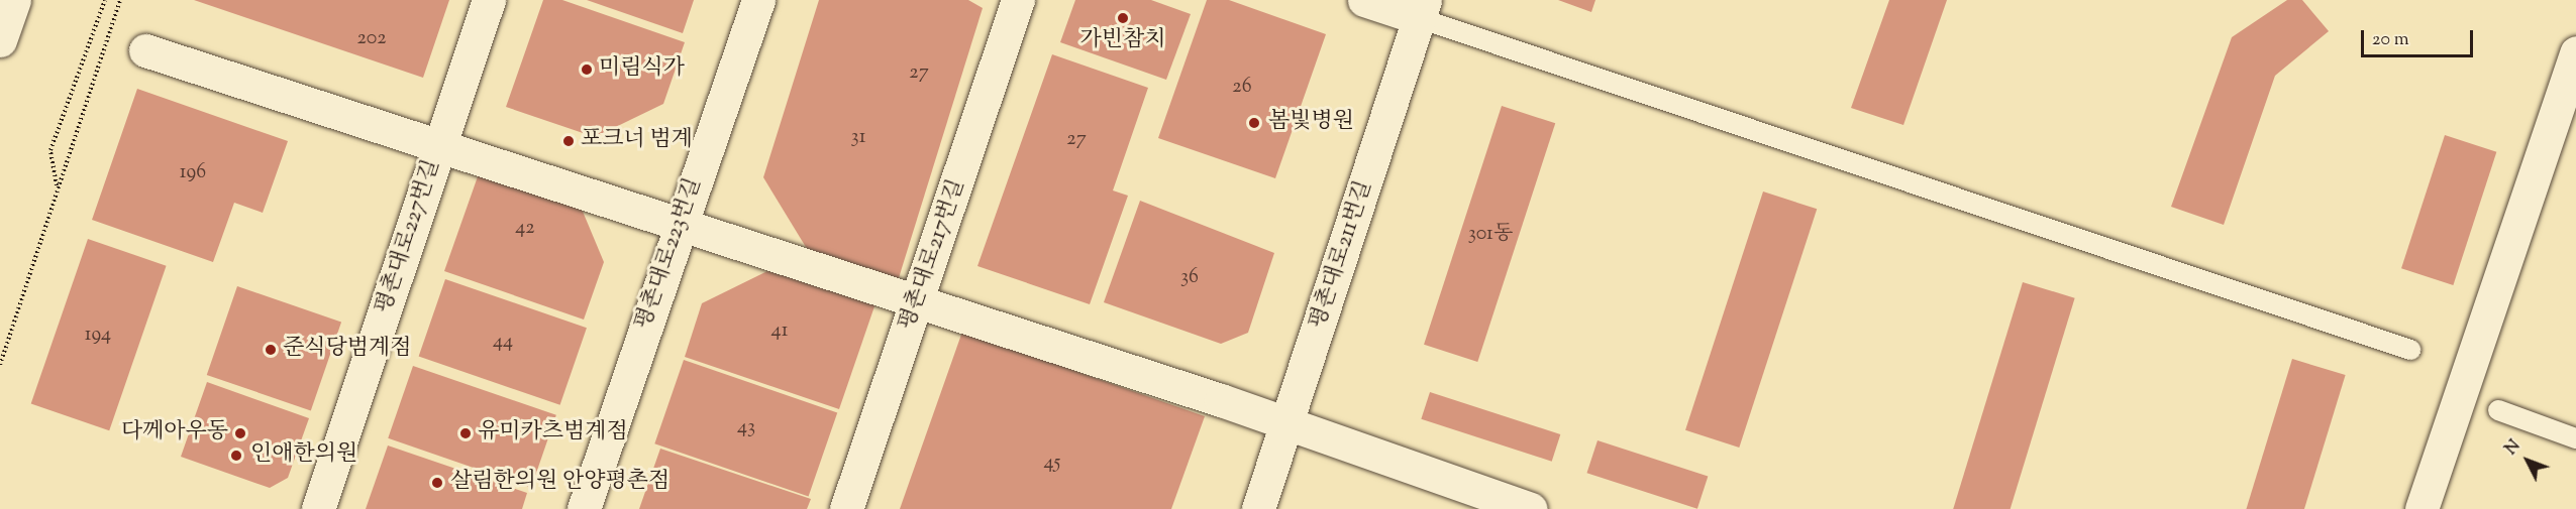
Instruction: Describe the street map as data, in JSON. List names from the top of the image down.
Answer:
{
  "streets": {
    "street": [
      "평촌대로227번길",
      "평촌대로223번길",
      "평촌대로217번길",
      "평촌대로211번길"
    ]
  },
  "places": [
    "가빈참치",
    "미림식가",
    "봄빛병원",
    "포크너 범계",
    "준식당범계점",
    "다께아우동",
    "유미카츠범계점",
    "인애한의원",
    "살림한의원 안양평촌점"
  ],
  "house_numbers": [
    "202",
    "27",
    "26",
    "31",
    "27",
    "196",
    "42",
    "301동",
    "36",
    "41",
    "194",
    "44",
    "43",
    "45"
  ],
  "scale_bar": "20 m",
  "north": "top left"
}
